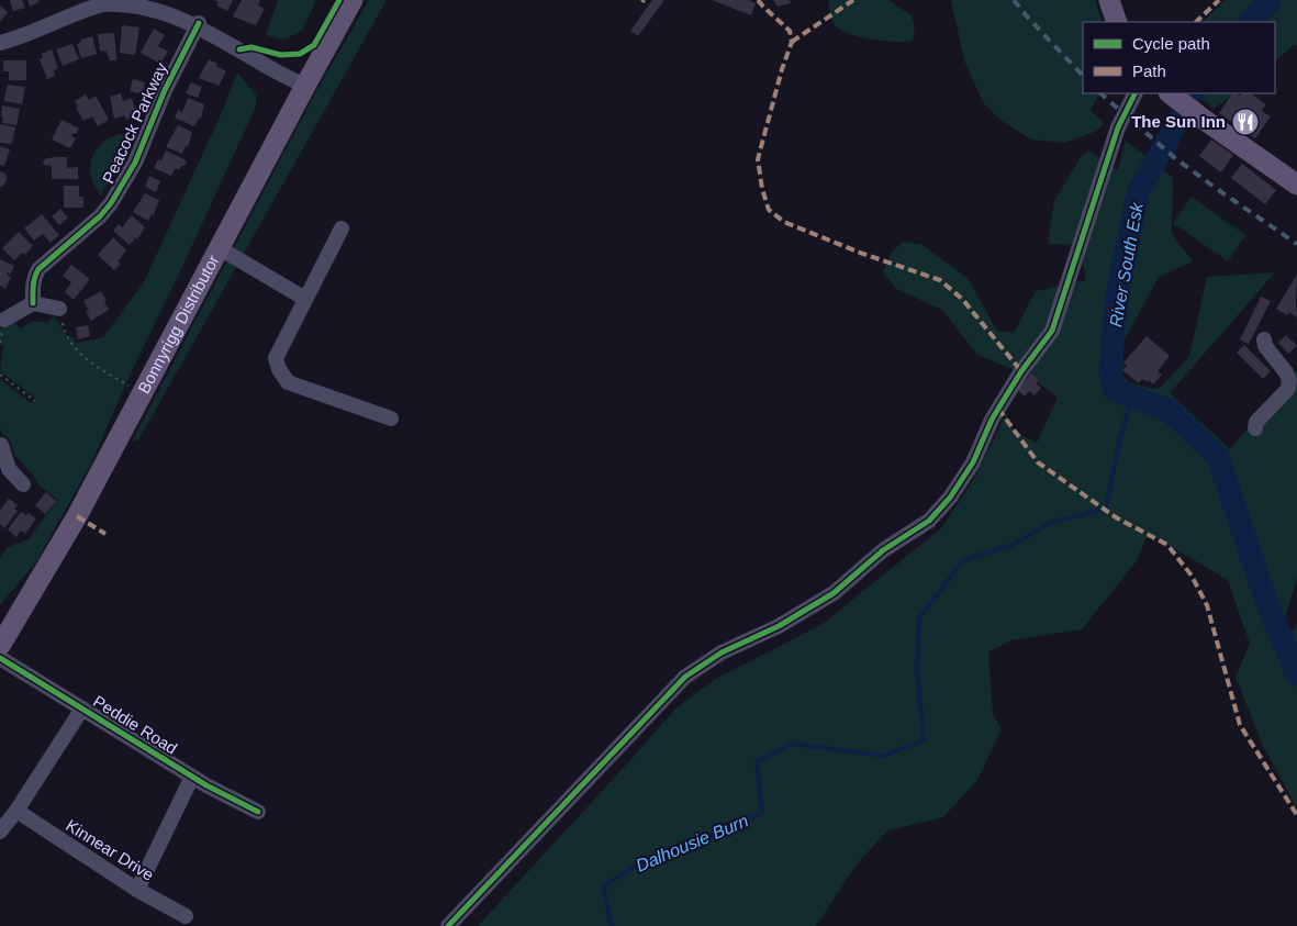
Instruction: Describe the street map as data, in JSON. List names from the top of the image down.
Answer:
{
  "streets": {
    "main road": ["Bonnyrigg Distributor"],
    "street": ["Peacock Parkway", "Peddie Road", "Kinnear Drive"]
  },
  "water": ["River South Esk", "Dalhousie Burn"],
  "places": {
    "restaurant": ["The Sun Inn"]
  },
  "legend": ["Cycle path", "Path"]
}
